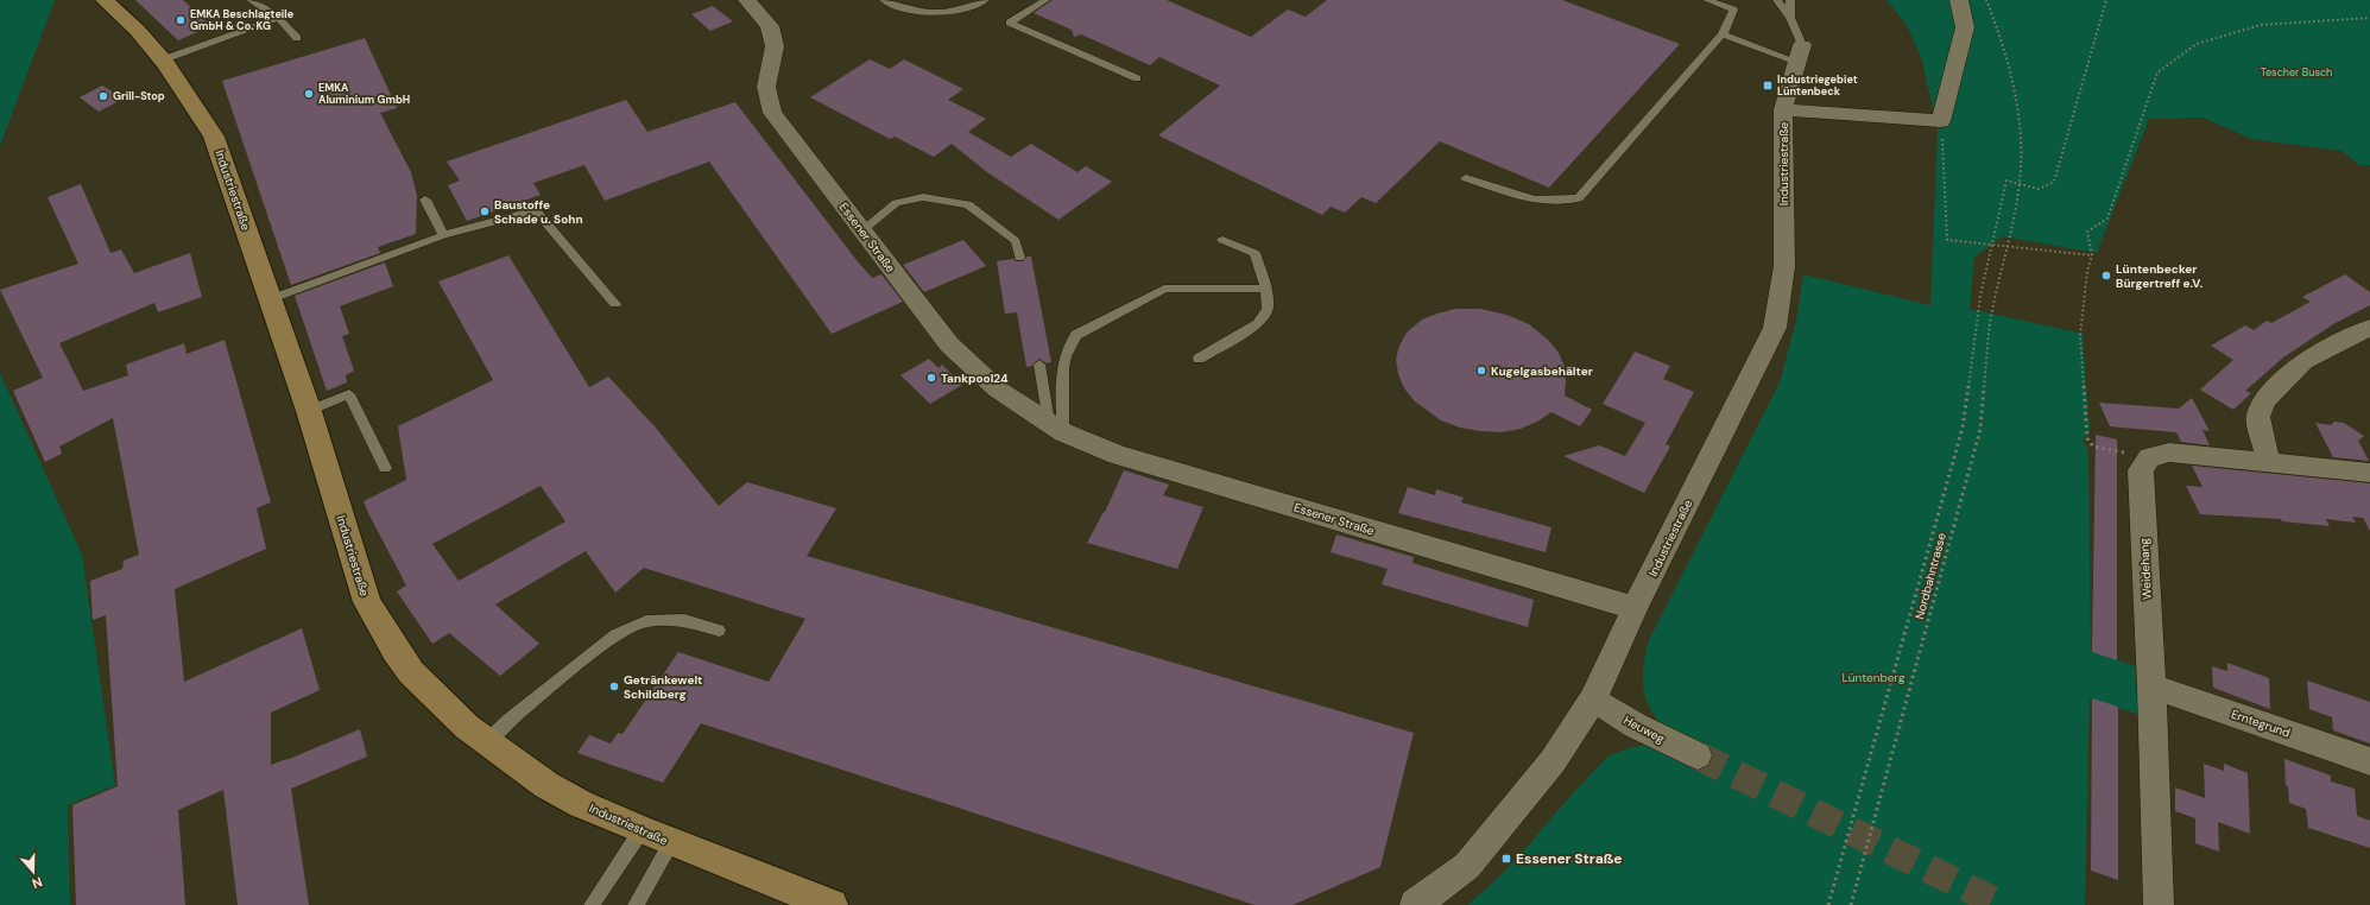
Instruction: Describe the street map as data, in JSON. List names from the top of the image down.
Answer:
{
  "streets": {
    "street": [
      "Industriestraße",
      "Essener Straße",
      "Weidehang",
      "Erntegrund",
      "Heuweg"
    ],
    "path": ["Nordbahntrasse"]
  },
  "crossings": [
    ["Industriestraße", "Essener Straße"],
    ["Industriestraße", "Heuweg"],
    ["Weidehang", "Erntegrund"]
  ],
  "parks": ["Tescher Busch", "Lüntenberg"],
  "places": {
    "other": [
      "EMKA Beschlagteile GmbH & Co. KG",
      "EMKA Aluminium GmbH",
      "Grill-Stop",
      "Baustoffe Schade u. Sohn",
      "Lüntenbecker Bürgertreff e.V.",
      "Kugelgasbehälter",
      "Tankpool24",
      "Getränkewelt Schildberg"
    ],
    "transit": ["Industriegebiet Lüntenbeck", "Essener Straße"]
  },
  "north": "bottom"
}
